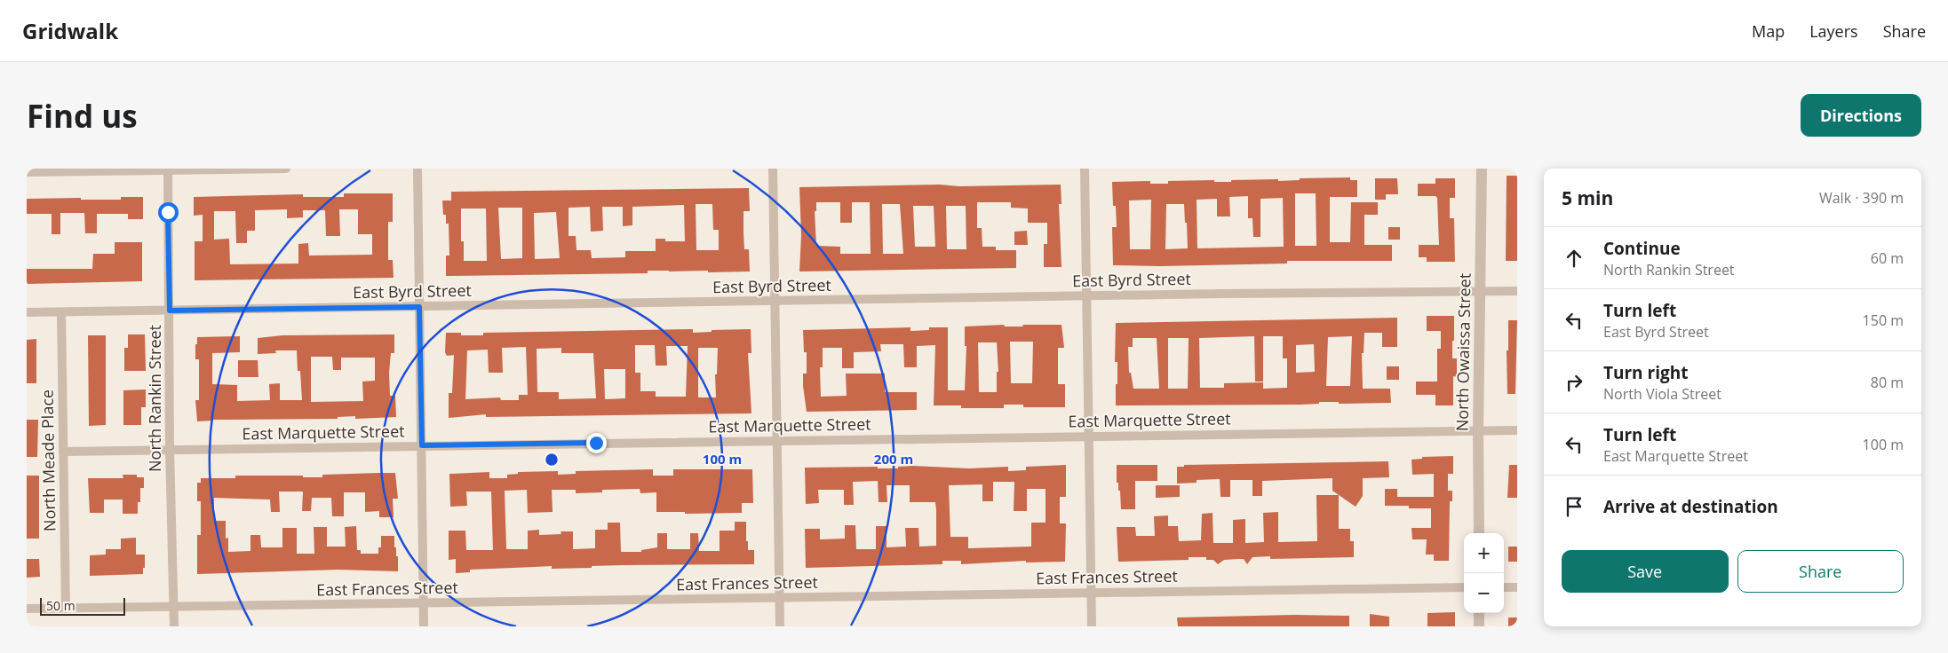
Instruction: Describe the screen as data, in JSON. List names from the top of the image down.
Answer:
{
  "streets": {
    "street": [
      "East Byrd Street",
      "North Owaissa Street",
      "North Rankin Street",
      "East Marquette Street",
      "North Meade Place",
      "East Frances Street"
    ]
  },
  "crossings": [
    ["East Byrd Street", "North Owaissa Street"],
    ["East Byrd Street", "North Rankin Street"],
    ["East Byrd Street", "North Meade Place"],
    ["North Owaissa Street", "East Marquette Street"],
    ["North Rankin Street", "East Marquette Street"],
    ["North Rankin Street", "East Frances Street"],
    ["East Marquette Street", "North Meade Place"],
    ["North Meade Place", "East Frances Street"]
  ],
  "scale_bar": "50 m",
  "page": {
    "header": "Gridwalk",
    "nav": ["Map", "Layers", "Share"],
    "buttons": [
      "Directions",
      ["Save", "Share"]
    ],
    "title": "Find us",
    "heading": ["5 min", "Walk · 390 m"],
    "list": [
      ["Continue", "North Rankin Street", "60 m"],
      ["Turn left", "East Byrd Street", "150 m"],
      ["Turn right", "North Viola Street", "80 m"],
      ["Turn left", "East Marquette Street", "100 m"],
      "Arrive at destination"
    ],
    "map_buttons": ["+", "−"],
    "scale": "50 m"
  },
  "rings": ["100 m", "200 m"]
}
